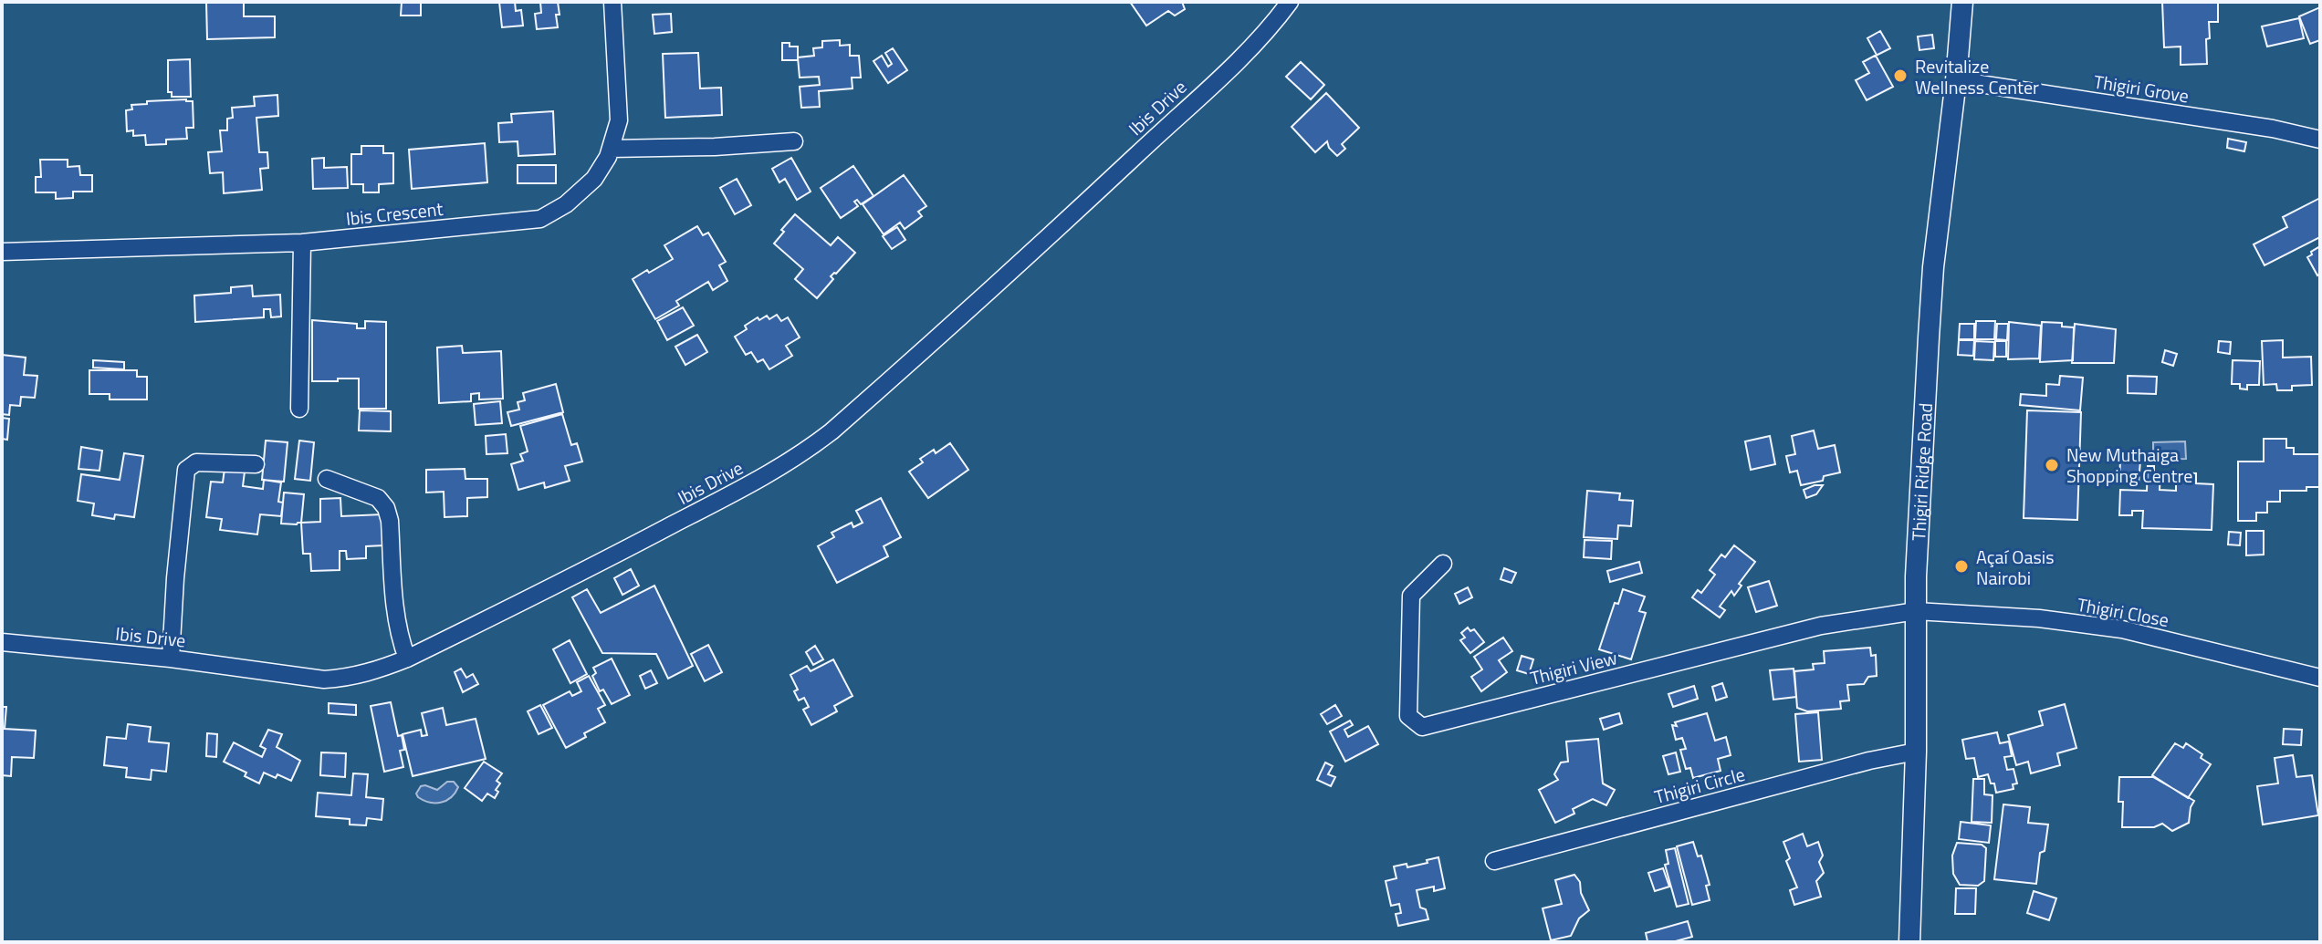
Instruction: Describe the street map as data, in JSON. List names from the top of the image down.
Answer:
{
  "streets": {
    "street": [
      "Thigiri Grove",
      "Ibis Drive",
      "Ibis Crescent",
      "Thigiri Ridge Road",
      "Thigiri Close",
      "Thigiri View",
      "Thigiri Circle"
    ]
  },
  "crossings": [
    ["Thigiri Grove", "Thigiri Ridge Road"],
    ["Thigiri Ridge Road", "Thigiri Close"],
    ["Thigiri Ridge Road", "Thigiri View"],
    ["Thigiri Ridge Road", "Thigiri Circle"],
    ["Thigiri Close", "Thigiri View"]
  ],
  "places": ["Revitalize Wellness Center", "New Muthaiga Shopping Centre", "Açaí Oasis Nairobi"]
}
